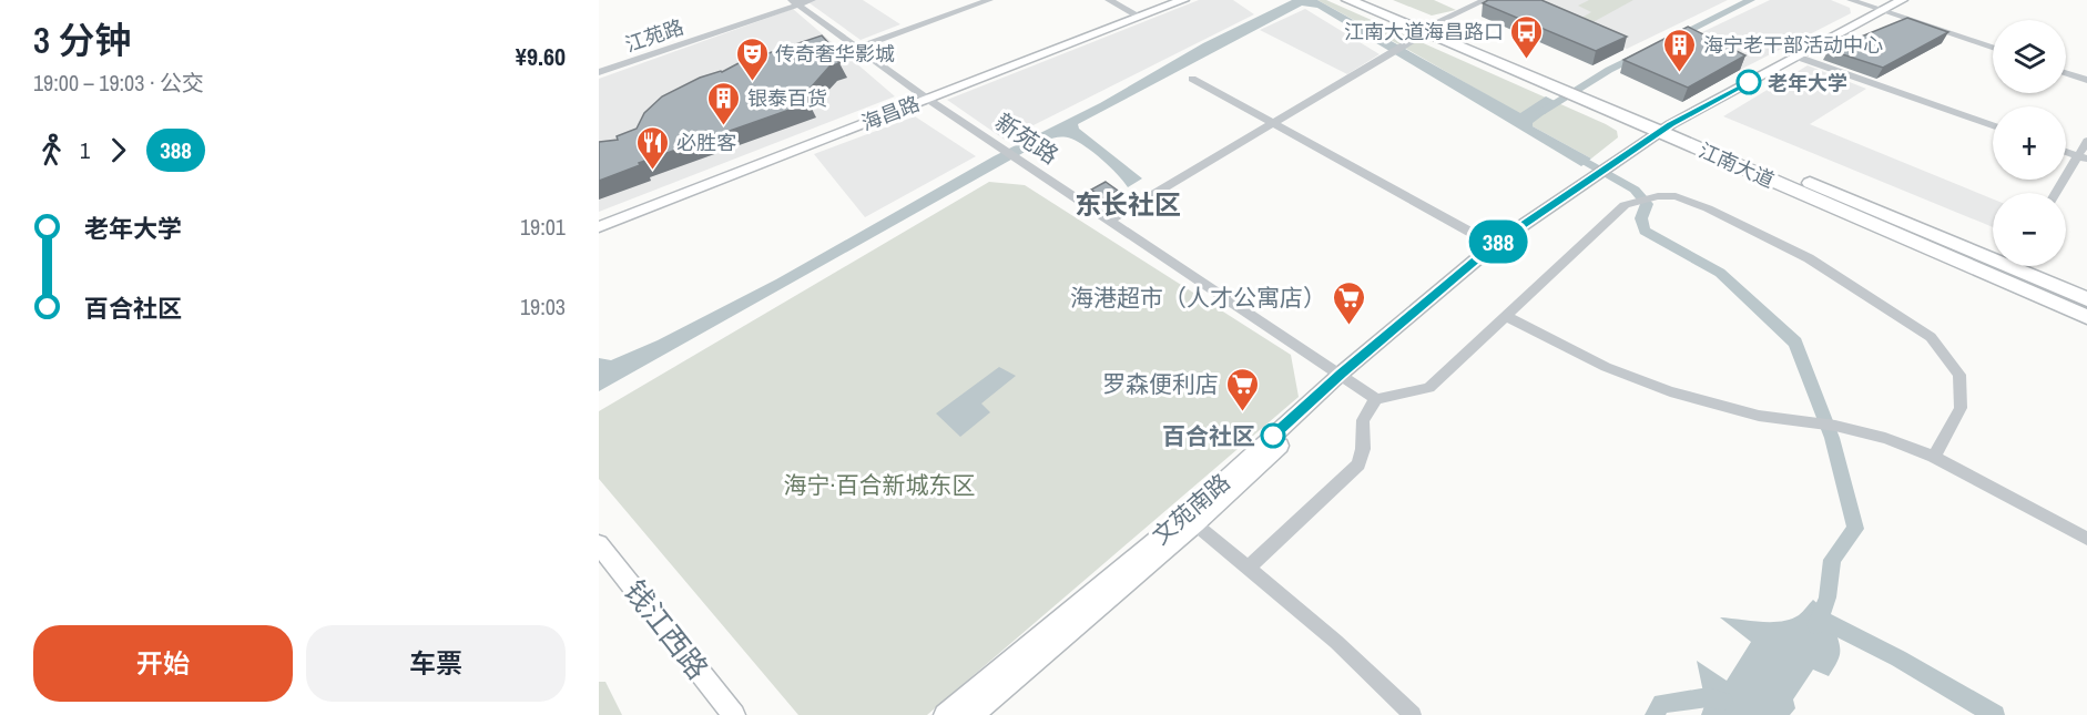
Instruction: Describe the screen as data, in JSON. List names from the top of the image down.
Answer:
{
  "streets": {
    "highway": ["江南大道"],
    "main road": ["海昌路", "文苑南路", "钱江西路"],
    "street": ["江苑路", "新苑路"]
  },
  "crossings": [
    ["江苑路", "新苑路"],
    ["海昌路", "新苑路"],
    ["新苑路", "文苑南路"]
  ],
  "districts": ["东长社区"],
  "parks": ["海宁·百合新城东区"],
  "places": {
    "bus stop": ["江南大道海昌路口"],
    "building": ["海宁老干部活动中心", "银泰百货"],
    "theatre": ["传奇奢华影城"],
    "other": ["老年大学", "百合社区"],
    "restaurant": ["必胜客"],
    "supermarket": ["海港超市（人才公寓店）", "罗森便利店"]
  },
  "lines": ["bus line 388"],
  "page": {
    "heading": ["3 分钟", "19:00 – 19:03 · 公交", "¥9.60"],
    "on_map": "388",
    "map_buttons": ["+", "−"],
    "legs": ["1", "388"],
    "list": [
      {
        "name": "老年大学",
        "value": "19:01"
      },
      {
        "name": "百合社区",
        "value": "19:03"
      }
    ],
    "buttons": ["开始", "车票"]
  }
}
